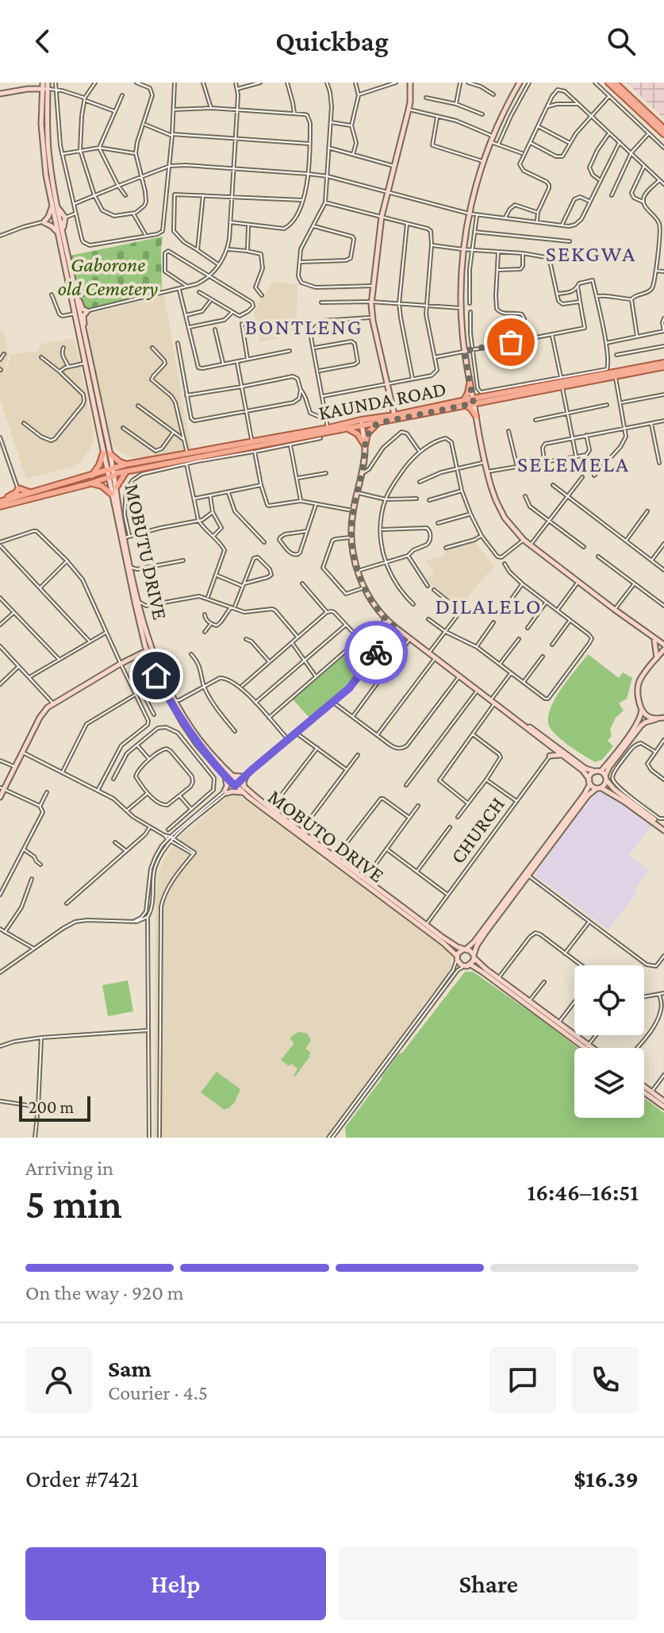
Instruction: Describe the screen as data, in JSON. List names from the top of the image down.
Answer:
{
  "streets": {
    "main road": ["KAUNDA ROAD", "MOBUTU DRIVE"],
    "street": ["CHURCH"]
  },
  "crossings": [
    ["KAUNDA ROAD", "MOBUTU DRIVE"],
    ["MOBUTU DRIVE", "CHURCH"]
  ],
  "districts": [
    "SEKGWA",
    "BONTLENG",
    "SELEMELA",
    "DILALELO"
  ],
  "parks": ["Gaborone old Cemetery"],
  "scale_bar": "200 m",
  "page": {
    "header": "Quickbag",
    "scale": "200 m",
    "heading": ["5 min", "Arriving in", "16:46–16:51"],
    "panel": [
      "Sam",
      "Courier · 4.5",
      "Order #7421",
      "$16.39"
    ],
    "bar": "On the way · 920 m",
    "buttons": ["Help", "Share"]
  }
}
